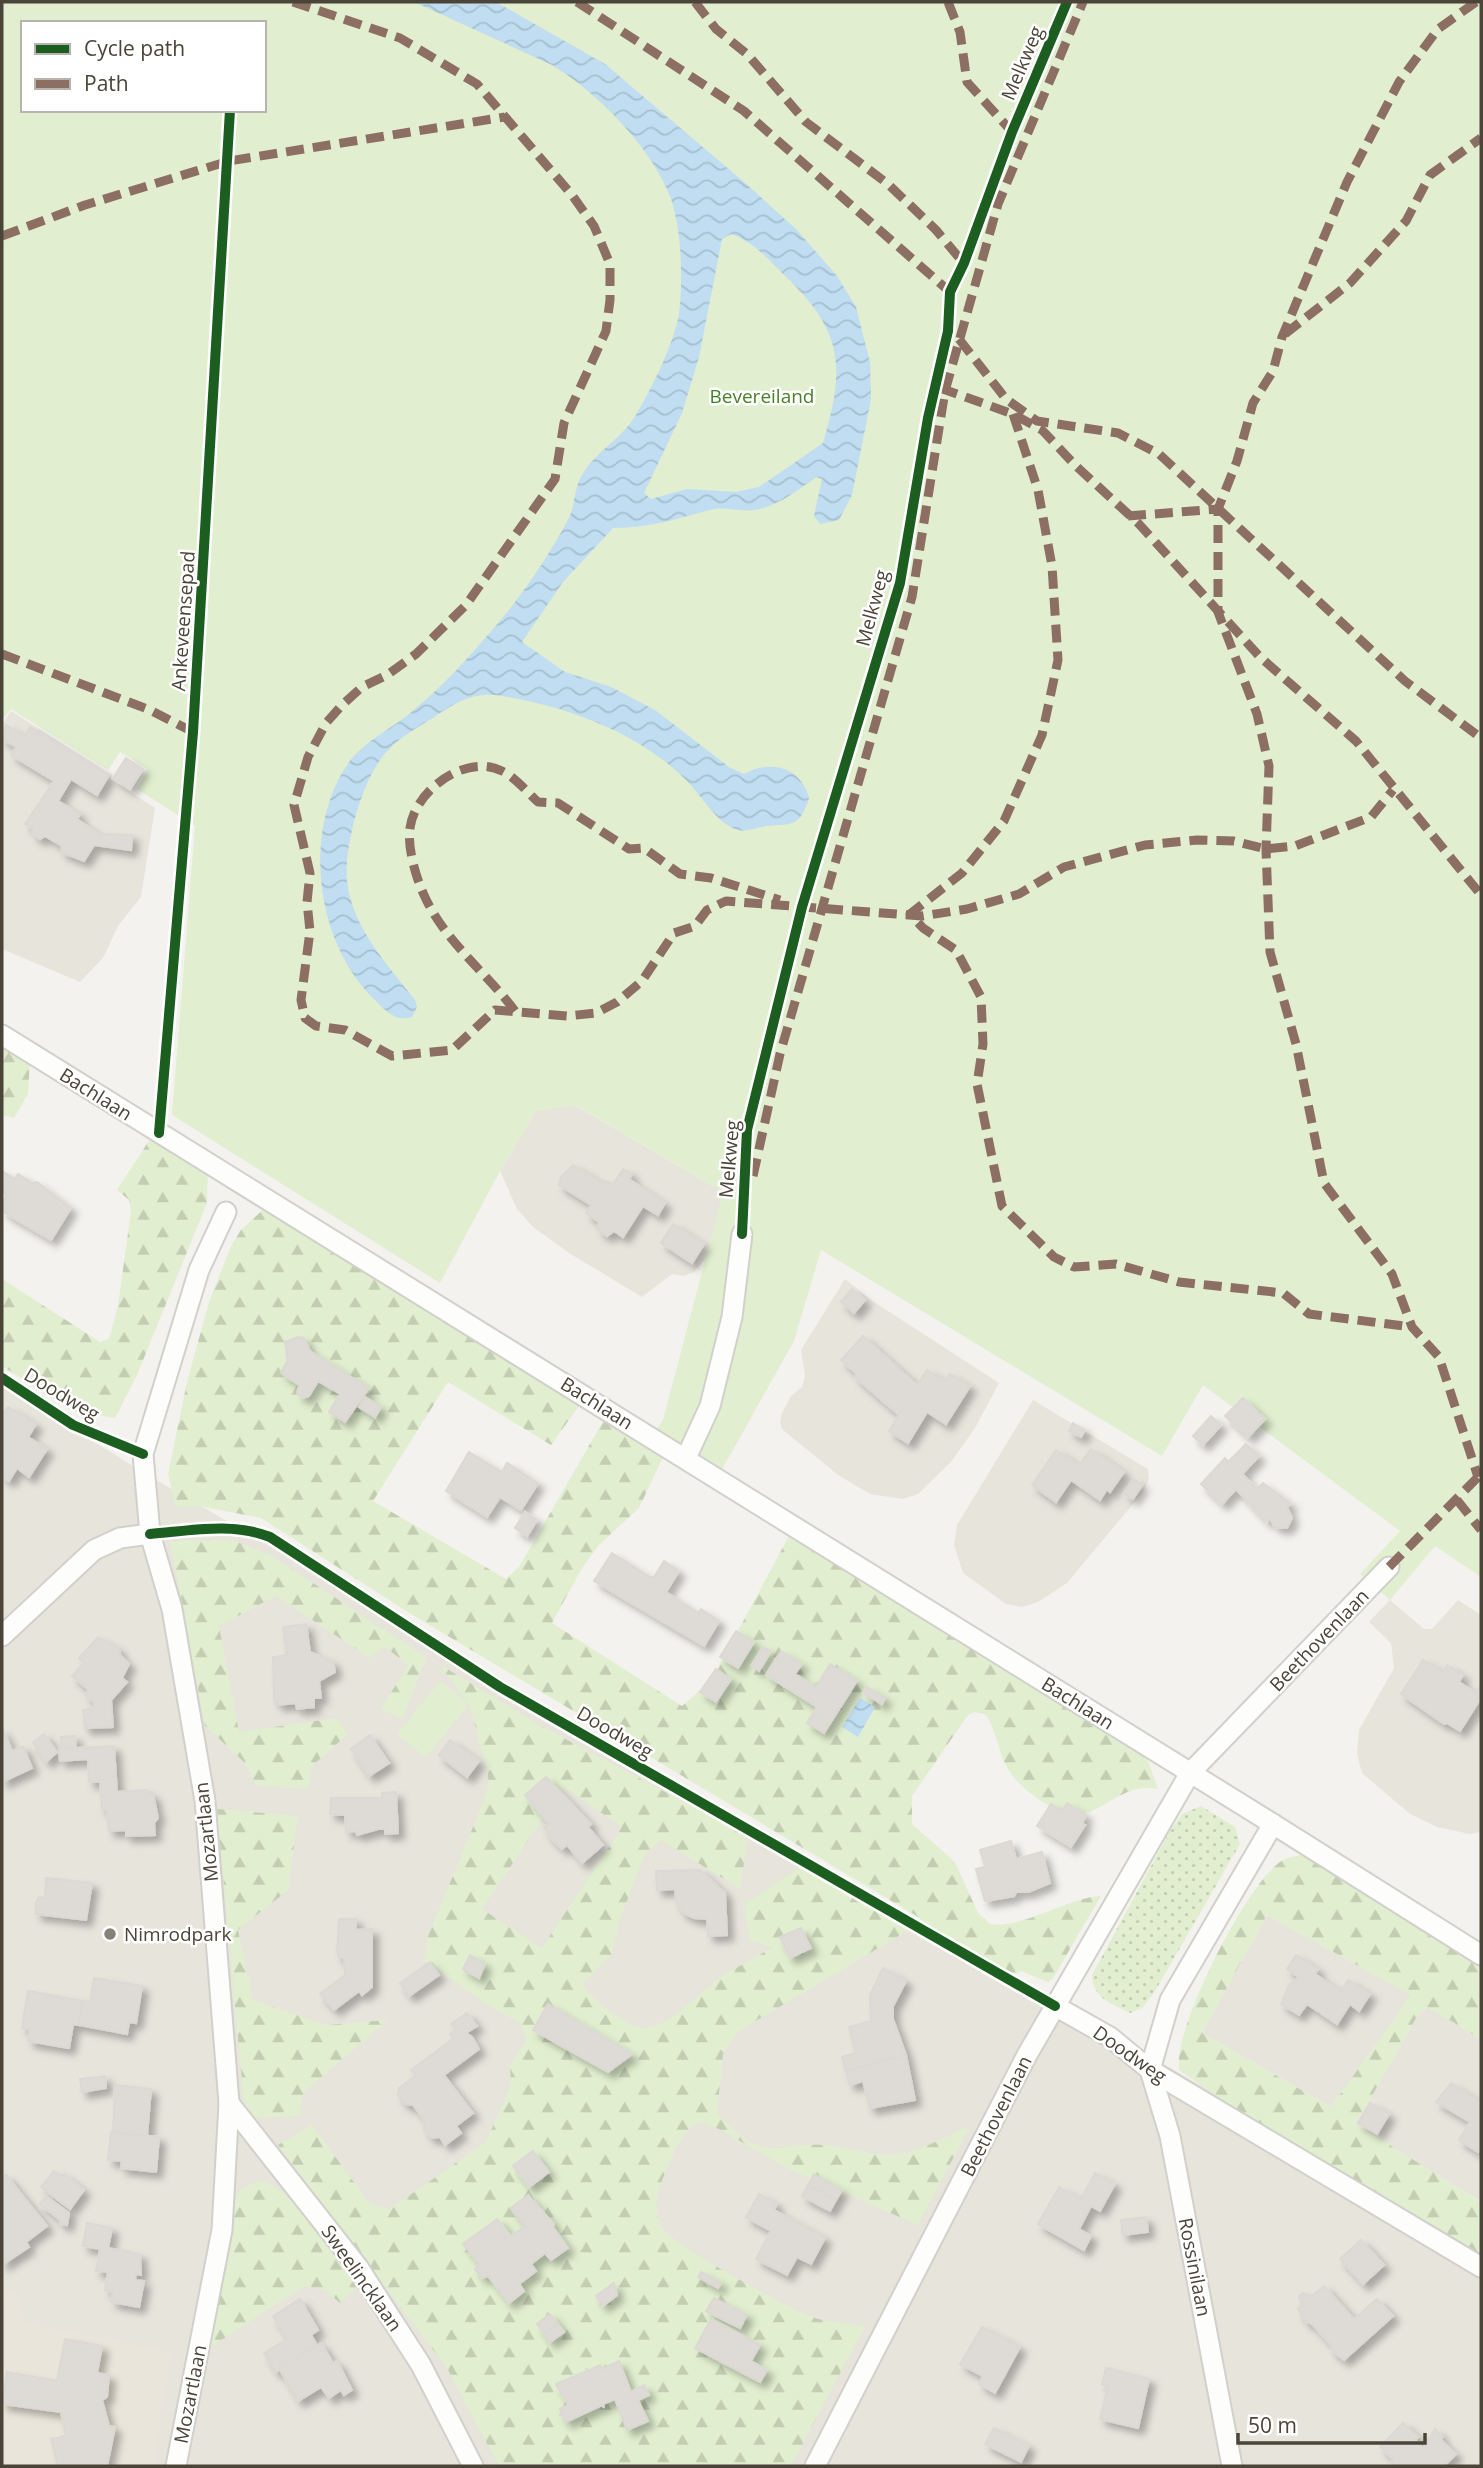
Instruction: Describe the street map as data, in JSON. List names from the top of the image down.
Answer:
{
  "streets": {
    "street": [
      "Bachlaan",
      "Doodweg",
      "Beethovenlaan",
      "Mozartlaan",
      "Rossinilaan",
      "Sweelincklaan"
    ],
    "cycle path": ["Melkweg", "Ankeveensepad"]
  },
  "crossings": [
    ["Bachlaan", "Beethovenlaan"],
    ["Doodweg", "Beethovenlaan"],
    ["Doodweg", "Rossinilaan"],
    ["Mozartlaan", "Sweelincklaan"]
  ],
  "parks": ["Bevereiland"],
  "places": ["Nimrodpark"],
  "legend": ["Cycle path", "Path"],
  "scale_bar": "50 m"
}
